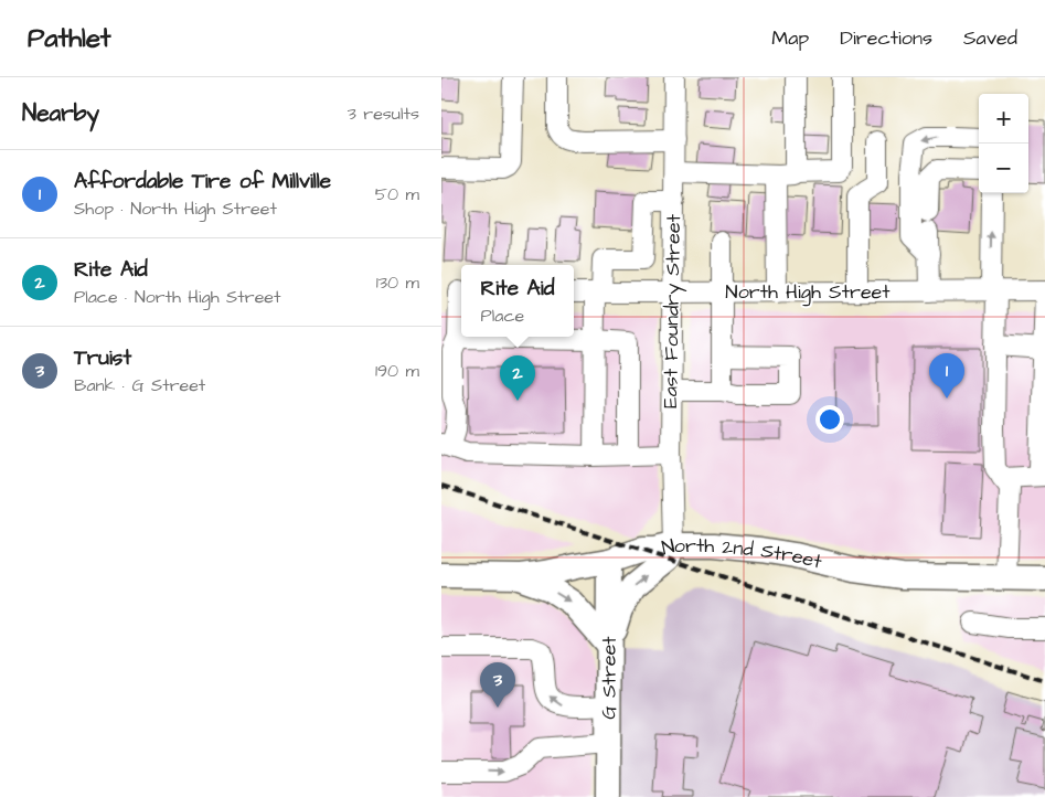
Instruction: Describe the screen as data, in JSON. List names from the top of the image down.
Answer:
{
  "streets": {
    "main road": ["North 2nd Street", "G Street"],
    "street": ["North High Street", "East Foundry Street"]
  },
  "crossings": [
    ["North High Street", "East Foundry Street"],
    ["East Foundry Street", "North 2nd Street"],
    ["North 2nd Street", "G Street"]
  ],
  "page": {
    "header": "Pathlet",
    "nav": ["Map", "Directions", "Saved"],
    "heading": ["Nearby", "3 results"],
    "map_buttons": ["+", "−"],
    "list": [
      {
        "mark": "1",
        "name": "Affordable Tire of Millville",
        "note": "Shop · North High Street",
        "value": "50 m"
      },
      {
        "mark": "2",
        "name": "Rite Aid",
        "note": "Place · North High Street",
        "value": "130 m"
      },
      {
        "mark": "3",
        "name": "Truist",
        "note": "Bank · G Street",
        "value": "190 m"
      }
    ],
    "popup": ["Rite Aid", "Place"],
    "pins": ["1", "2", "3"]
  }
}
